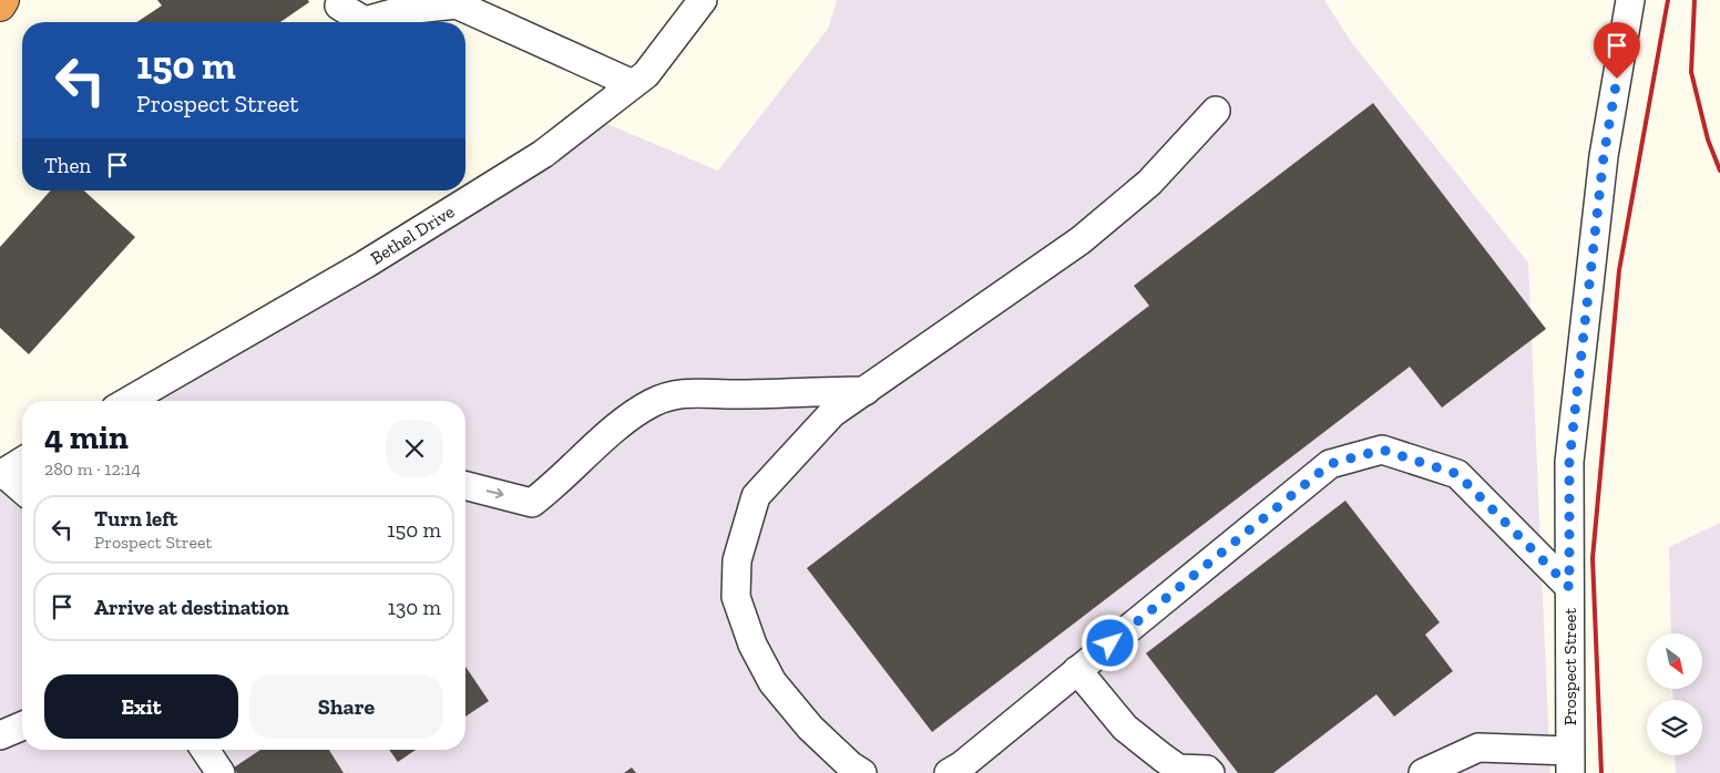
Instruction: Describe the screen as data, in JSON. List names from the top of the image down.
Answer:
{
  "streets": {
    "street": ["Bethel Drive", "Prospect Street"]
  },
  "north": "bottom right",
  "page": {
    "turn": ["150 m", "Prospect Street"],
    "then": "Then",
    "heading": ["4 min", "280 m · 12:14"],
    "list": [
      {
        "name": "Turn left",
        "note": "Prospect Street",
        "value": "150 m"
      },
      {
        "name": "Arrive at destination",
        "value": "130 m"
      }
    ],
    "buttons": ["Exit", "Share"]
  }
}
